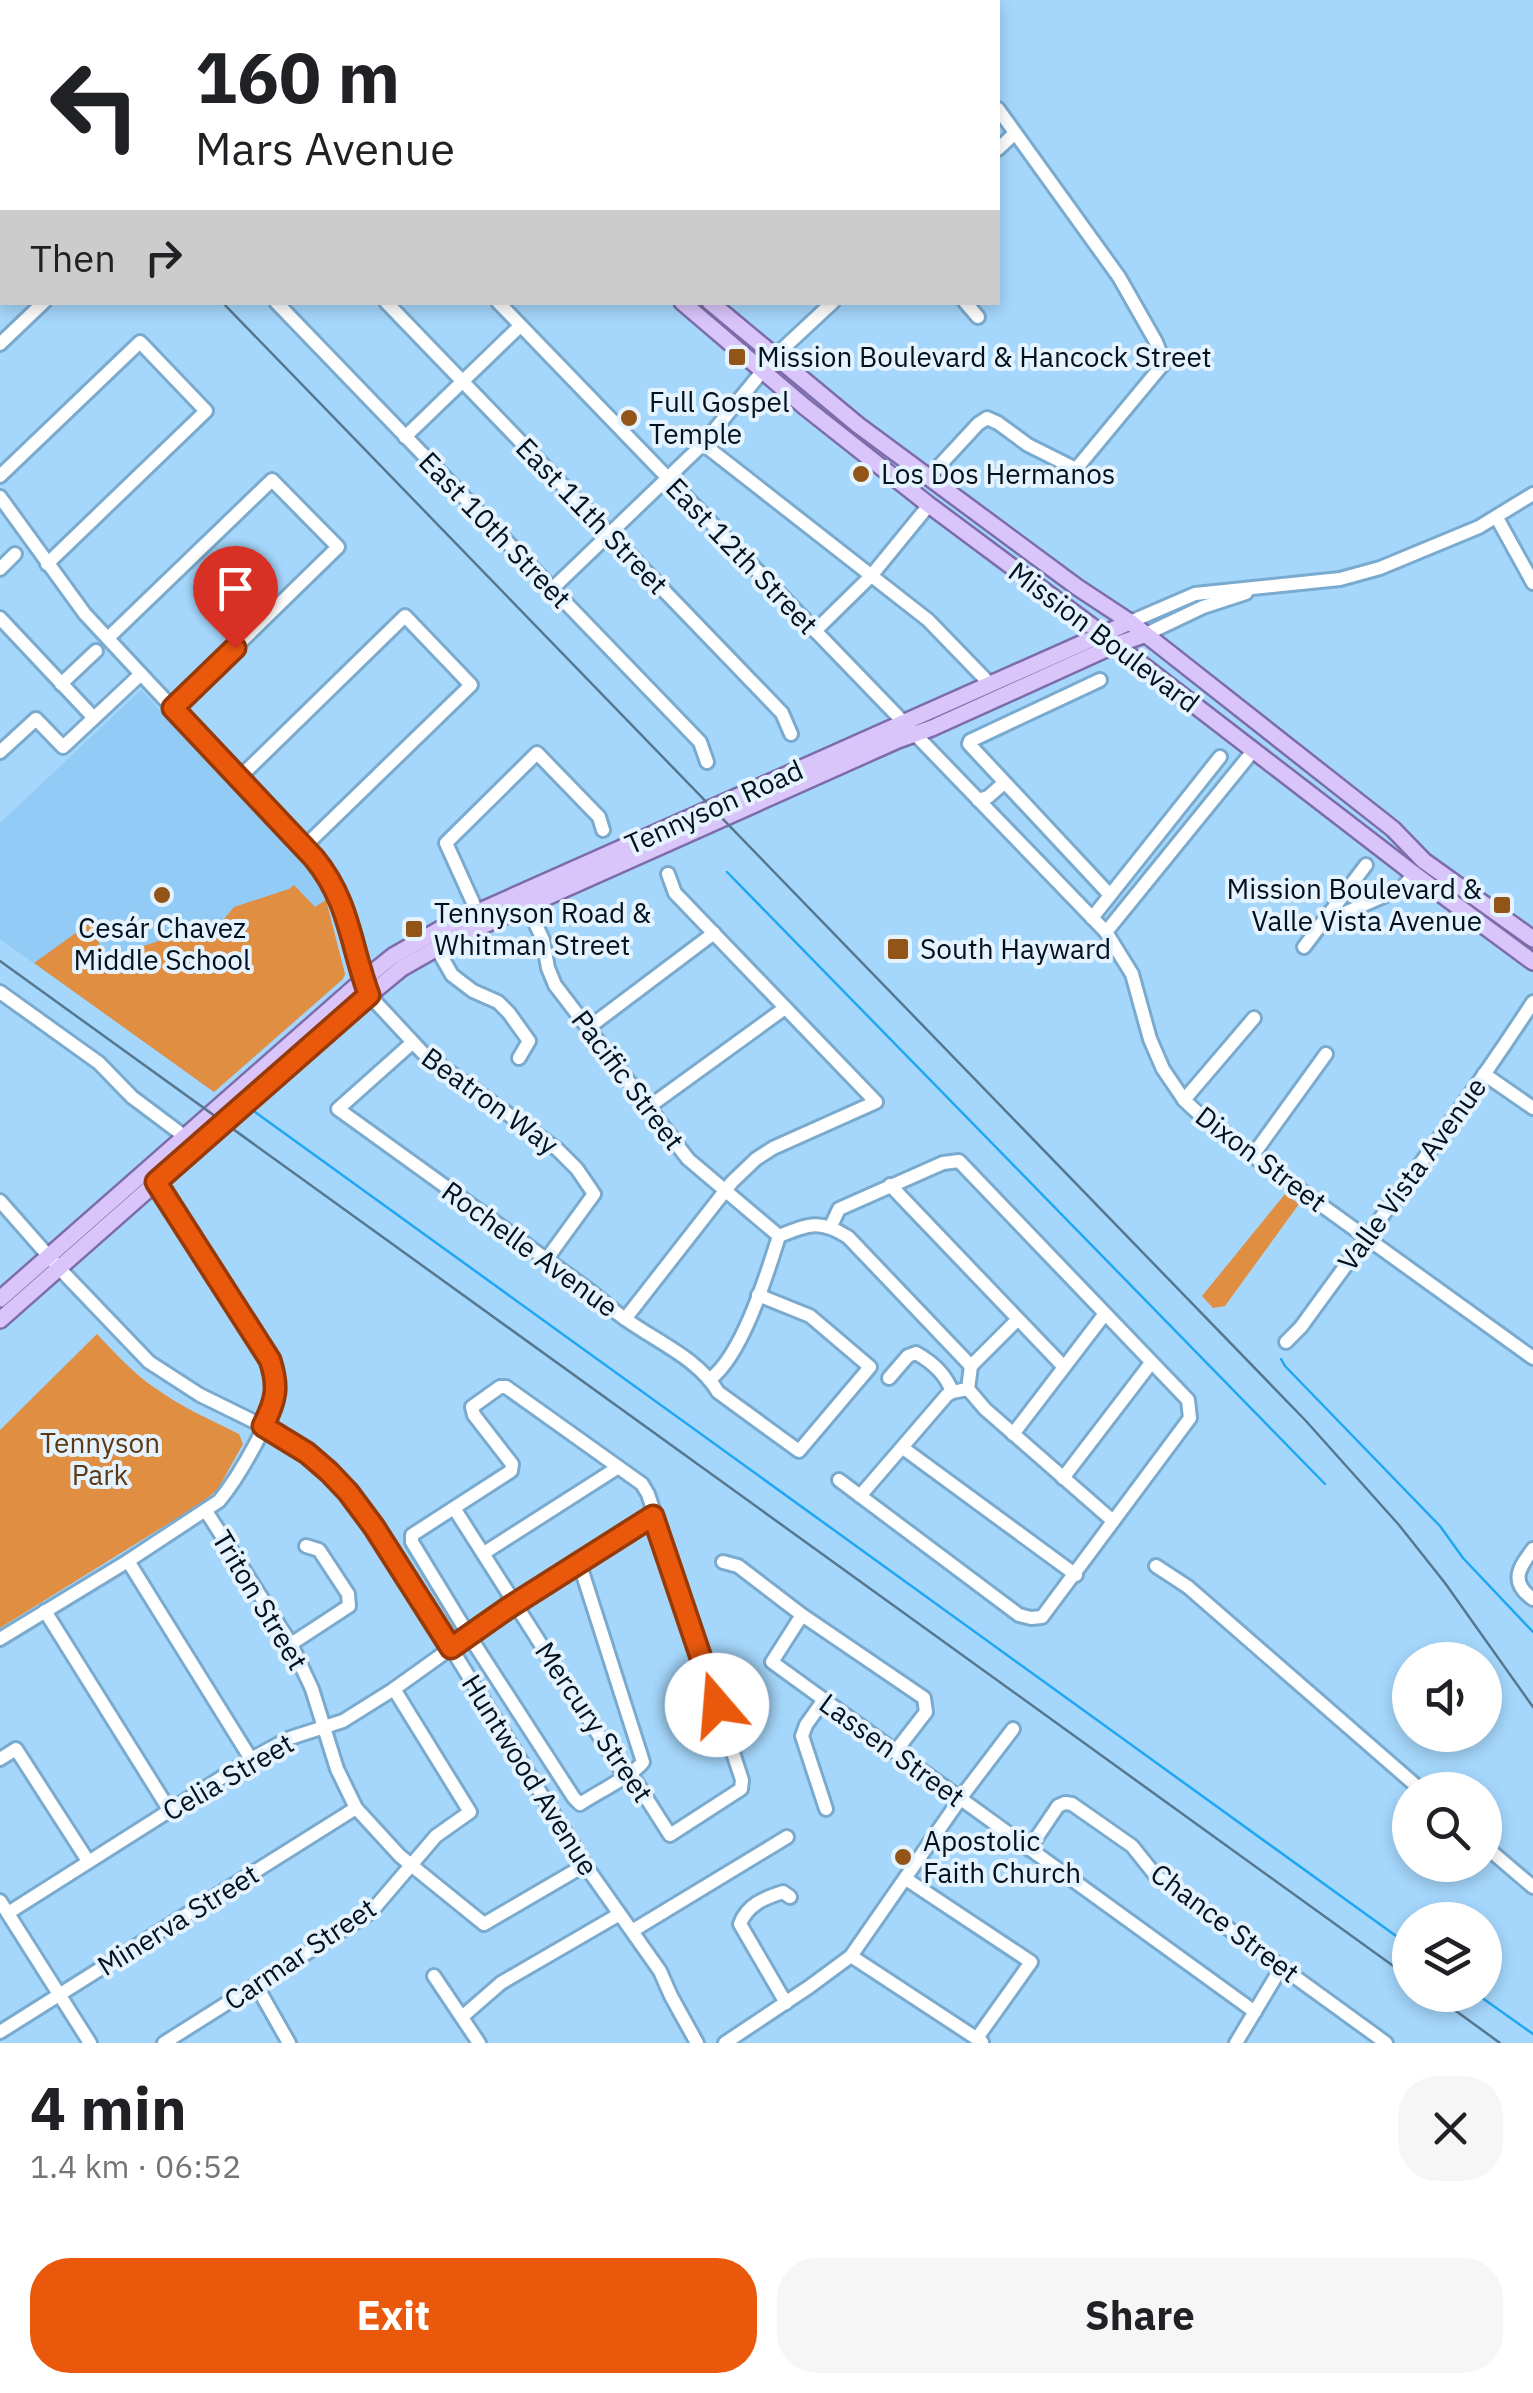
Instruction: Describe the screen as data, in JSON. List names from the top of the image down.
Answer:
{
  "streets": {
    "main road": ["Mission Boulevard", "Tennyson Road"],
    "street": [
      "East 11th Street",
      "East 10th Street",
      "East 12th Street",
      "Pacific Street",
      "Beatron Way",
      "Dixon Street",
      "Valle Vista Avenue",
      "Rochelle Avenue",
      "Triton Street",
      "Mercury Street",
      "Lassen Street",
      "Huntwood Avenue",
      "Celia Street",
      "Minerva Street",
      "Chance Street",
      "Carmar Street"
    ]
  },
  "crossings": [
    ["East 12th Street", "Tennyson Road"],
    ["East 12th Street", "Dixon Street"],
    ["Mission Boulevard", "Tennyson Road"],
    ["Tennyson Road", "Pacific Street"],
    ["Tennyson Road", "Beatron Way"],
    ["Tennyson Road", "Dixon Street"],
    ["Beatron Way", "Rochelle Avenue"],
    ["Dixon Street", "Valle Vista Avenue"],
    ["Triton Street", "Huntwood Avenue"],
    ["Triton Street", "Celia Street"],
    ["Triton Street", "Minerva Street"],
    ["Triton Street", "Carmar Street"],
    ["Mercury Street", "Celia Street"],
    ["Lassen Street", "Chance Street"],
    ["Huntwood Avenue", "Celia Street"],
    ["Celia Street", "Carmar Street"]
  ],
  "parks": ["Tennyson Park"],
  "places": {
    "transit": [
      "Mission Boulevard & Hancock Street",
      "Mission Boulevard & Valle Vista Avenue",
      "Tennyson Road & Whitman Street",
      "South Hayward"
    ],
    "other": [
      "Full Gospel Temple",
      "Los Dos Hermanos",
      "Cesár Chavez Middle School",
      "Apostolic Faith Church"
    ]
  },
  "page": {
    "turn": ["160 m", "Mars Avenue"],
    "then": "Then",
    "heading": ["4 min", "1.4 km · 06:52"],
    "buttons": ["Exit", "Share"]
  }
}
